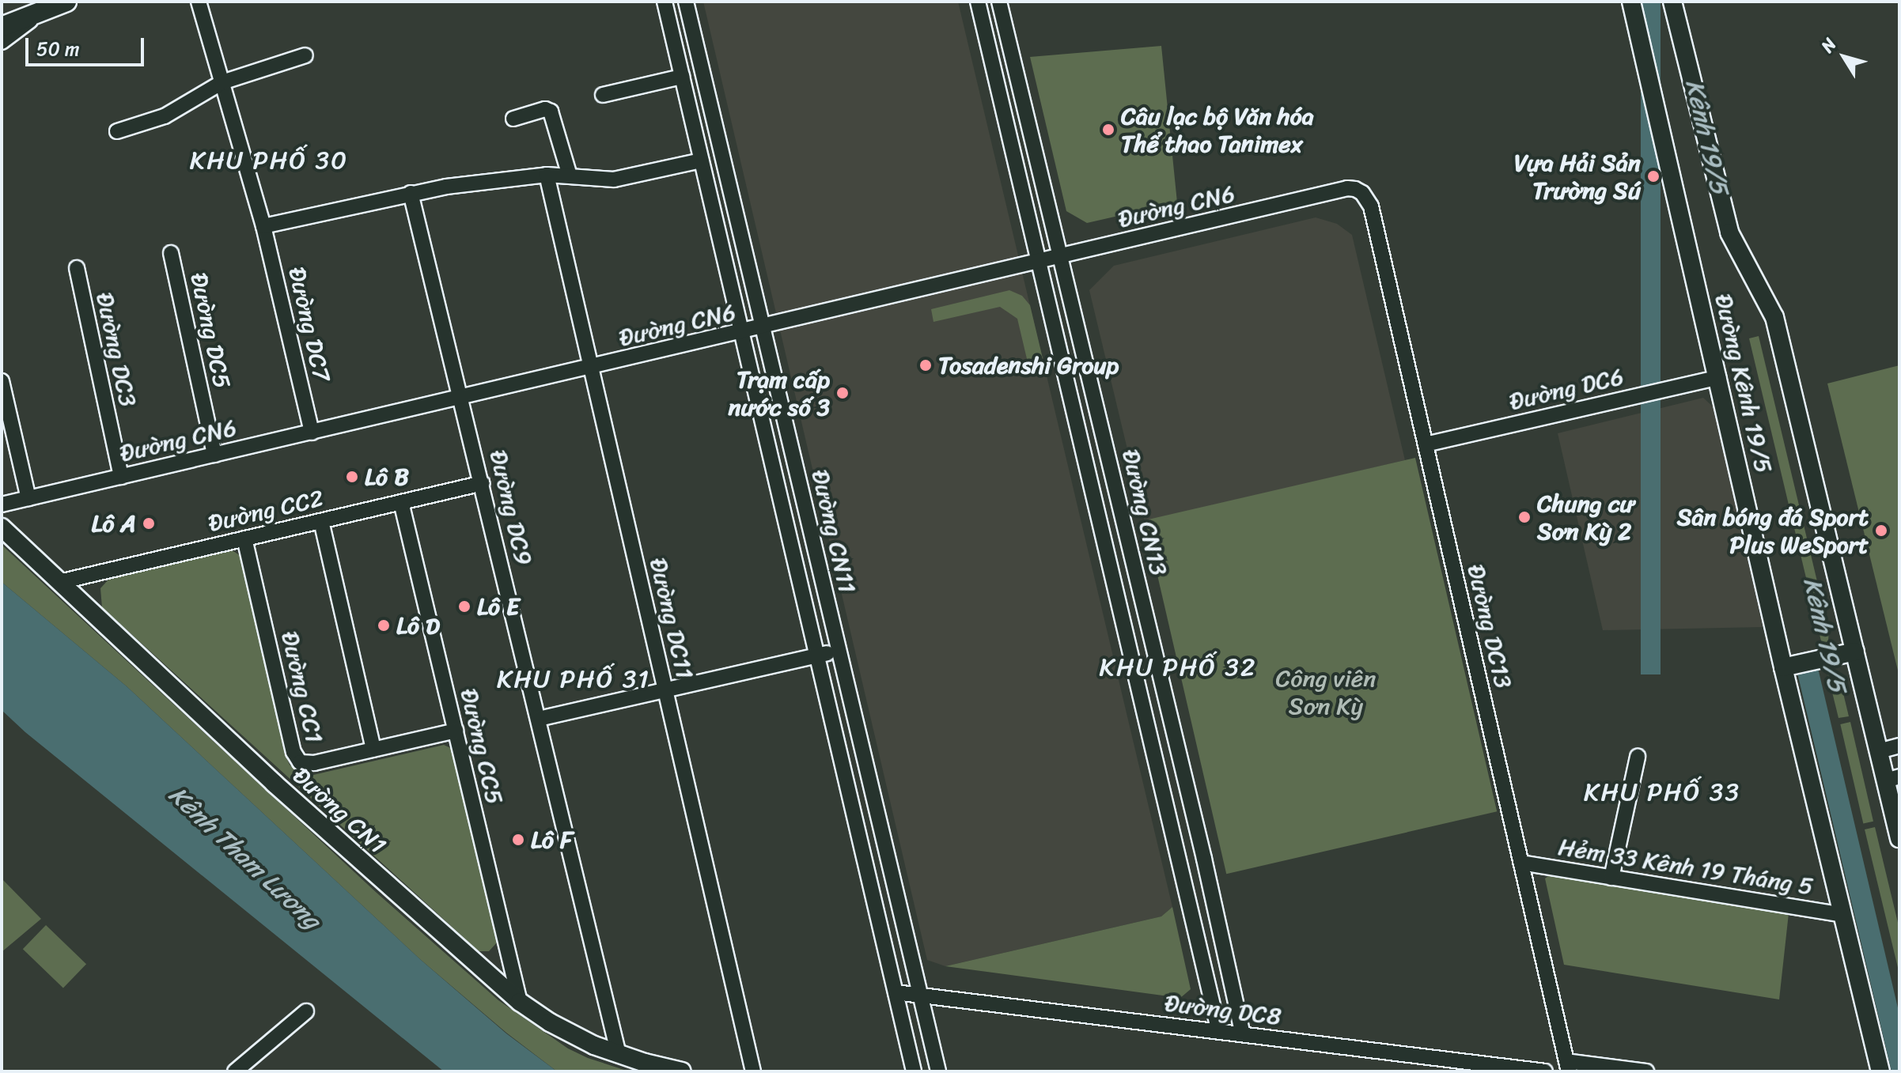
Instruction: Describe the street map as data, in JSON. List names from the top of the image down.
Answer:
{
  "streets": {
    "street": [
      "Đường CN6",
      "Đường DC7",
      "Đường DC5",
      "Đường DC3",
      "Đường Kênh 19/5",
      "Đường DC6",
      "Đường DC9",
      "Đường CC2",
      "Đường CN13",
      "Đường CN11",
      "Đường DC11",
      "Đường DC13",
      "Đường CC1",
      "Đường CC5",
      "Đường CN1",
      "Hẻm 33 Kênh 19 Tháng 5",
      "Đường DC8"
    ]
  },
  "crossings": [
    ["Đường CN6", "Đường DC7"],
    ["Đường CN6", "Đường DC5"],
    ["Đường CN6", "Đường DC3"],
    ["Đường CN6", "Đường DC9"],
    ["Đường CN6", "Đường CN13"],
    ["Đường CN6", "Đường CN11"],
    ["Đường CN6", "Đường DC11"],
    ["Đường CN6", "Đường DC13"],
    ["Đường Kênh 19/5", "Đường DC6"],
    ["Đường Kênh 19/5", "Hẻm 33 Kênh 19 Tháng 5"],
    ["Đường DC6", "Đường DC13"],
    ["Đường DC9", "Đường CC2"],
    ["Đường DC9", "Đường CN1"],
    ["Đường CC2", "Đường CC1"],
    ["Đường CC2", "Đường CC5"],
    ["Đường CC2", "Đường CN1"],
    ["Đường CN13", "Đường DC8"],
    ["Đường CN11", "Đường DC8"],
    ["Đường DC13", "Hẻm 33 Kênh 19 Tháng 5"],
    ["Đường CC1", "Đường CC5"],
    ["Đường CC5", "Đường CN1"]
  ],
  "districts": [
    "KHU PHỐ 30",
    "KHU PHỐ 32",
    "KHU PHỐ 31",
    "KHU PHỐ 33"
  ],
  "water": ["Kênh 19/5", "Kênh Tham Lương"],
  "parks": ["Công viên Sơn Kỳ"],
  "places": [
    "Câu lạc bộ Văn hóa Thể thao Tanimex",
    "Vựa Hải Sản Trường Sú",
    "Tosadenshi Group",
    "Trạm cấp nước số 3",
    "Lô B",
    "Chung cư Sơn Kỳ 2",
    "Lô A",
    "Sân bóng đá Sport Plus WeSport",
    "Lô E",
    "Lô D",
    "Lô F"
  ],
  "scale_bar": "50 m",
  "north": "top left"
}
